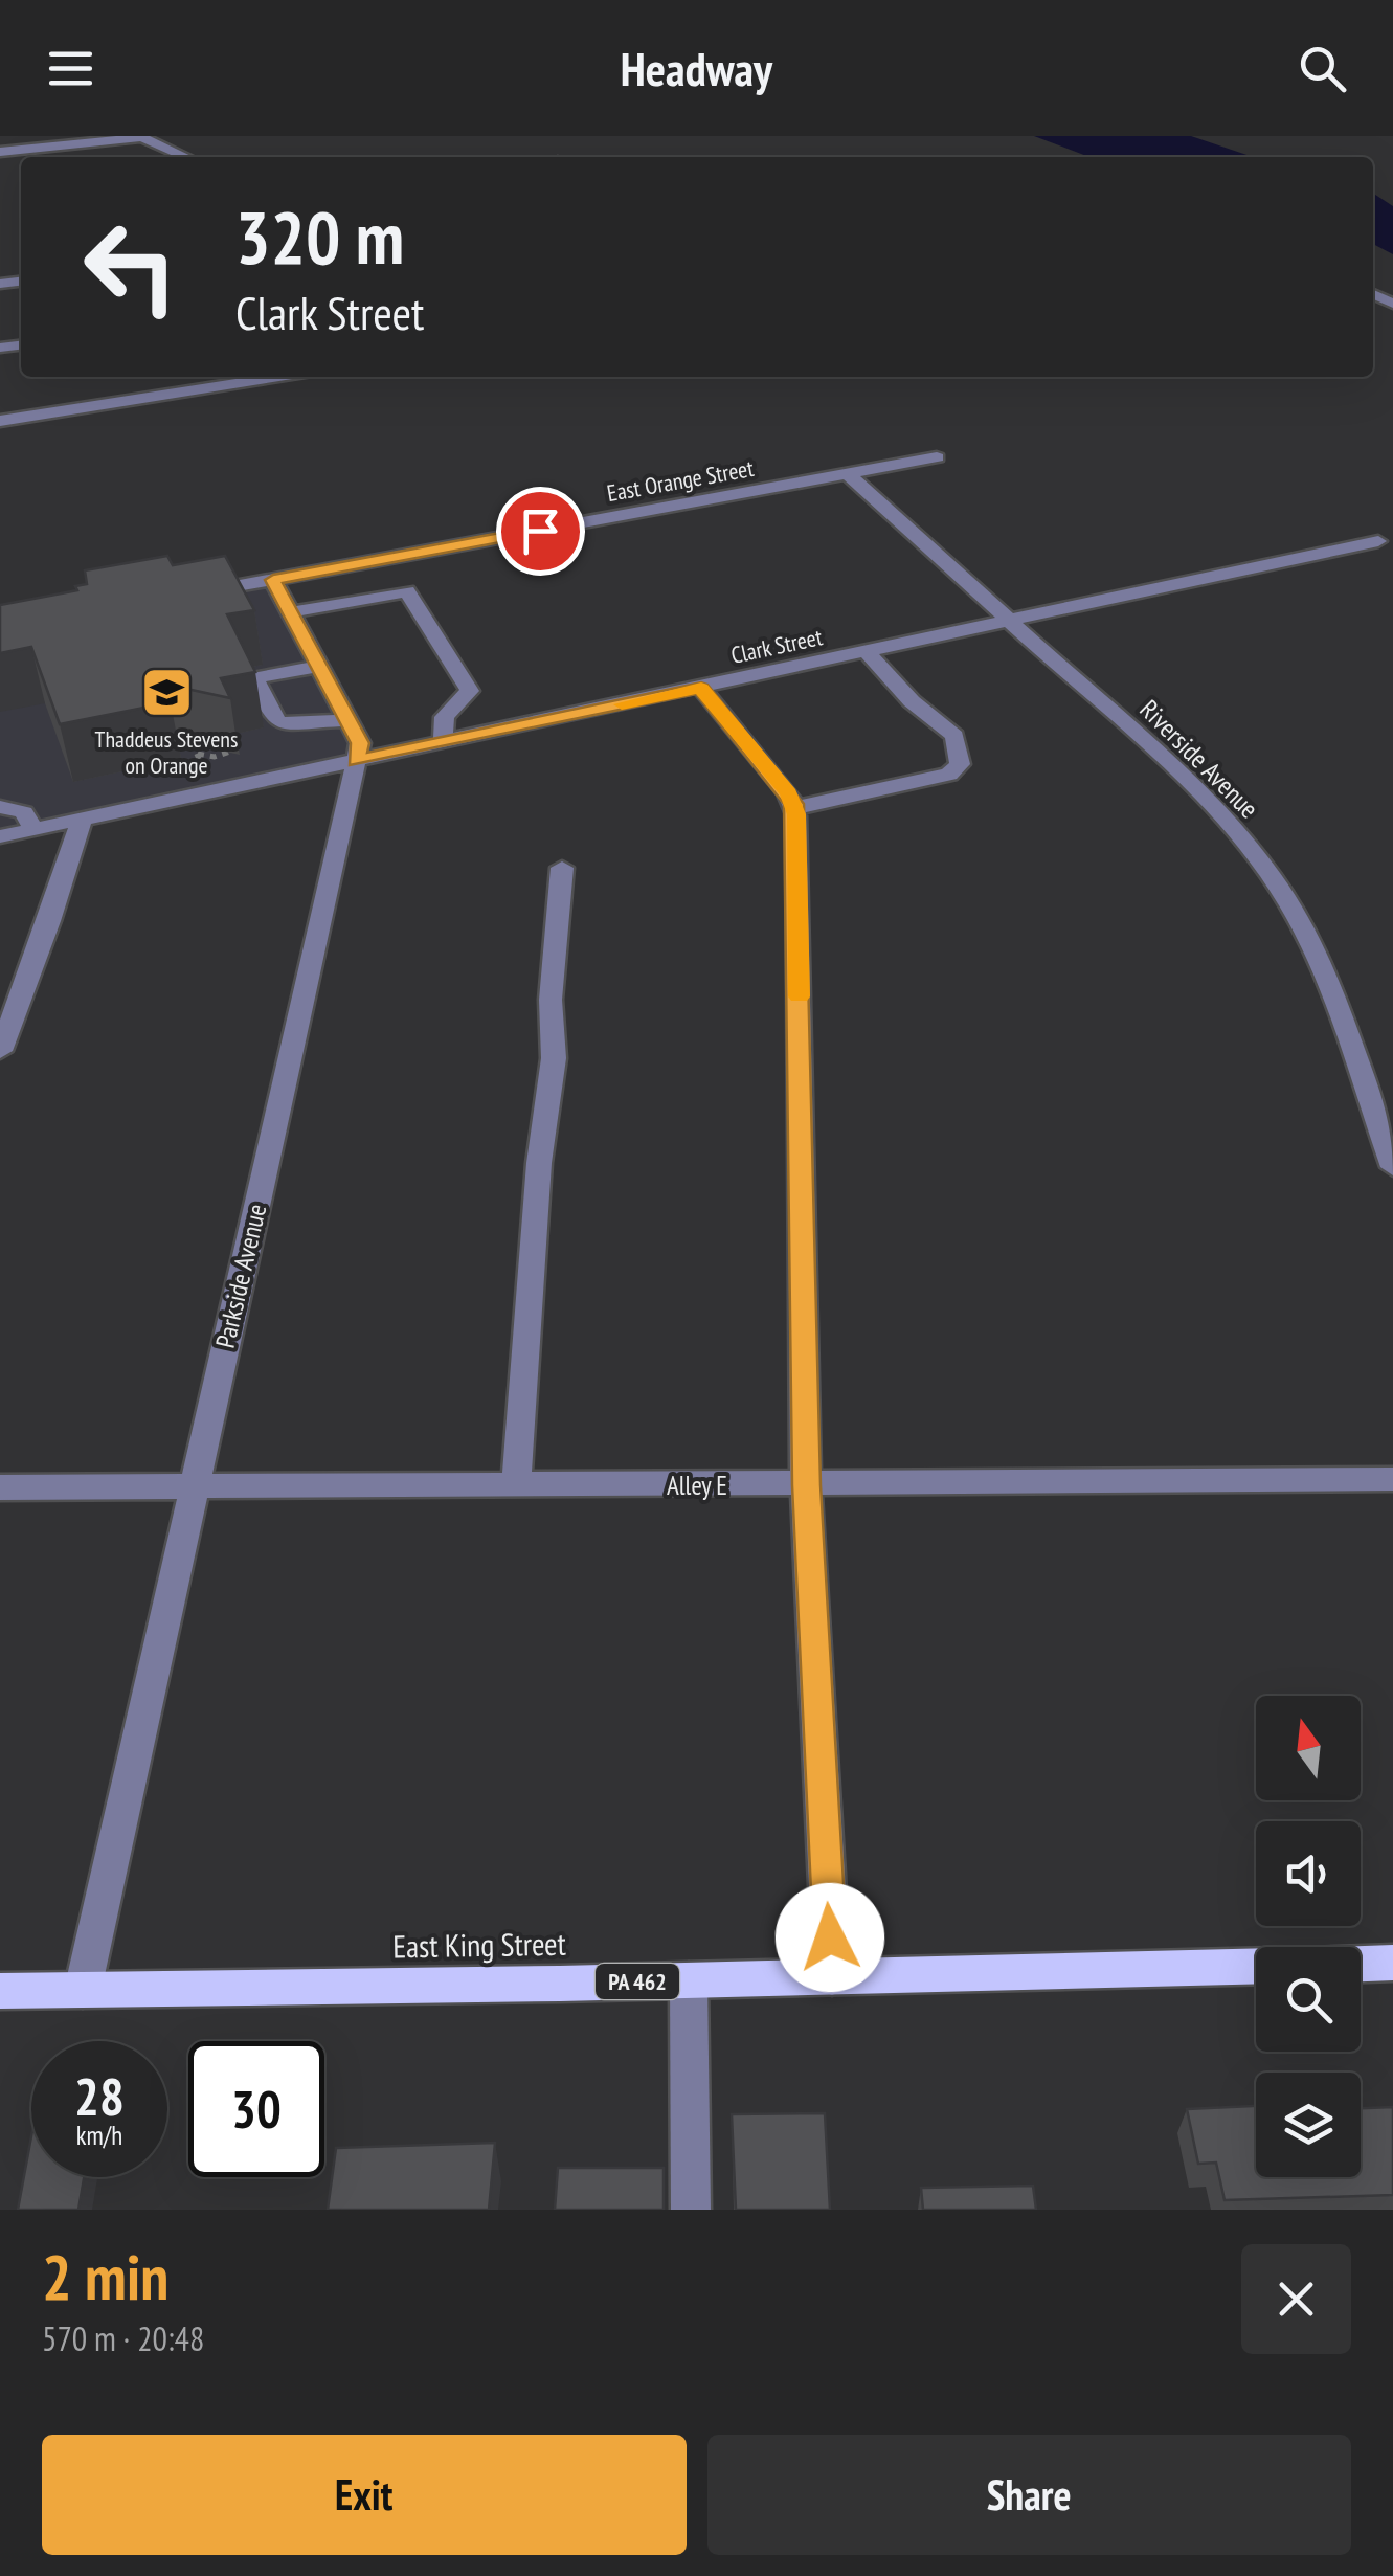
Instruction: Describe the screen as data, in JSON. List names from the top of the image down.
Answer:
{
  "streets": {
    "main road": ["East King Street", "PA 462"],
    "street": [
      "East Orange Street",
      "Clark Street",
      "Riverside Avenue",
      "Parkside Avenue",
      "Alley E"
    ]
  },
  "crossings": [
    ["East Orange Street", "Riverside Avenue"],
    ["East Orange Street", "Parkside Avenue"],
    ["Clark Street", "Riverside Avenue"],
    ["Clark Street", "Parkside Avenue"],
    ["Parkside Avenue", "Alley E"],
    ["Parkside Avenue", "East King Street"]
  ],
  "places": {
    "school or university": ["Thaddeus Stevens on Orange"]
  },
  "north": "top",
  "page": {
    "header": "Headway",
    "turn": ["320 m", "Clark Street"],
    "speed": "28 km/h",
    "limit": "30",
    "heading": ["2 min", "570 m · 20:48"],
    "buttons": ["Exit", "Share"]
  }
}
